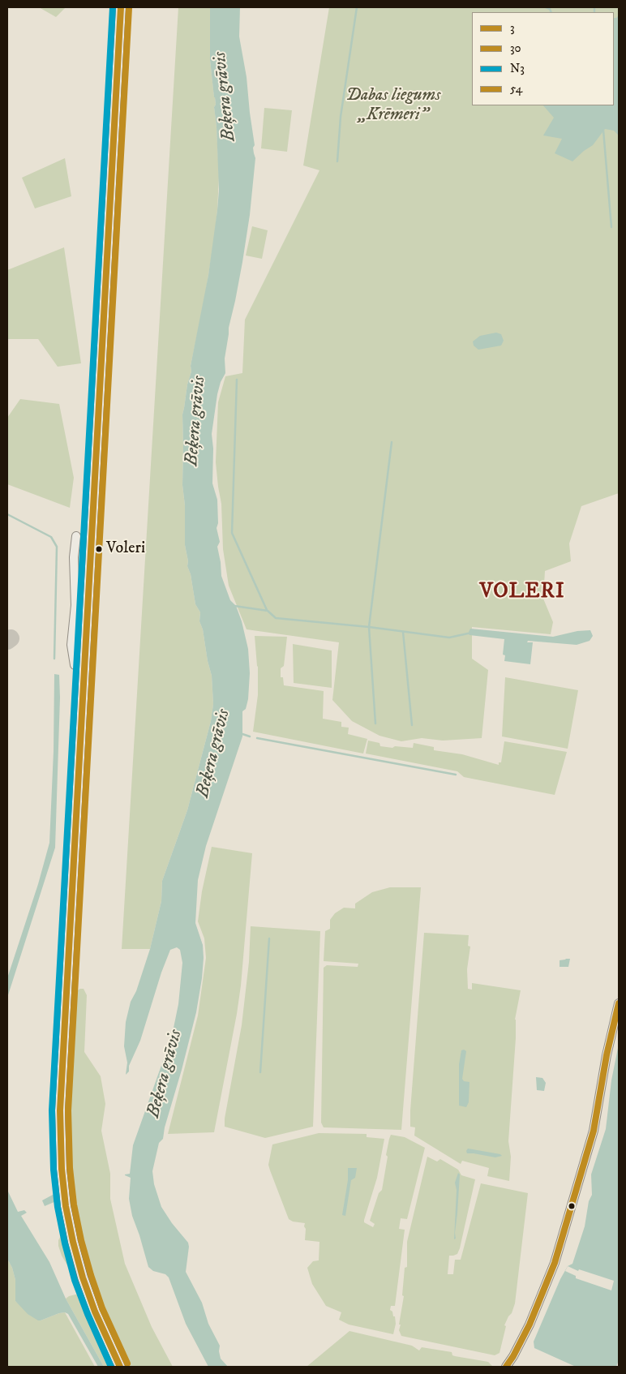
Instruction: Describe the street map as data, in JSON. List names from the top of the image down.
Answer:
{
  "districts": ["VOLERI"],
  "water": ["Beķera grāvis"],
  "parks": ["Dabas liegums „Krēmeri”"],
  "places": ["Voleri"],
  "lines": [
    "transit line 3",
    "transit line N3",
    "transit line 30",
    "transit line 54"
  ],
  "legend": [
    "3",
    "30",
    "N3",
    "54"
  ]
}
